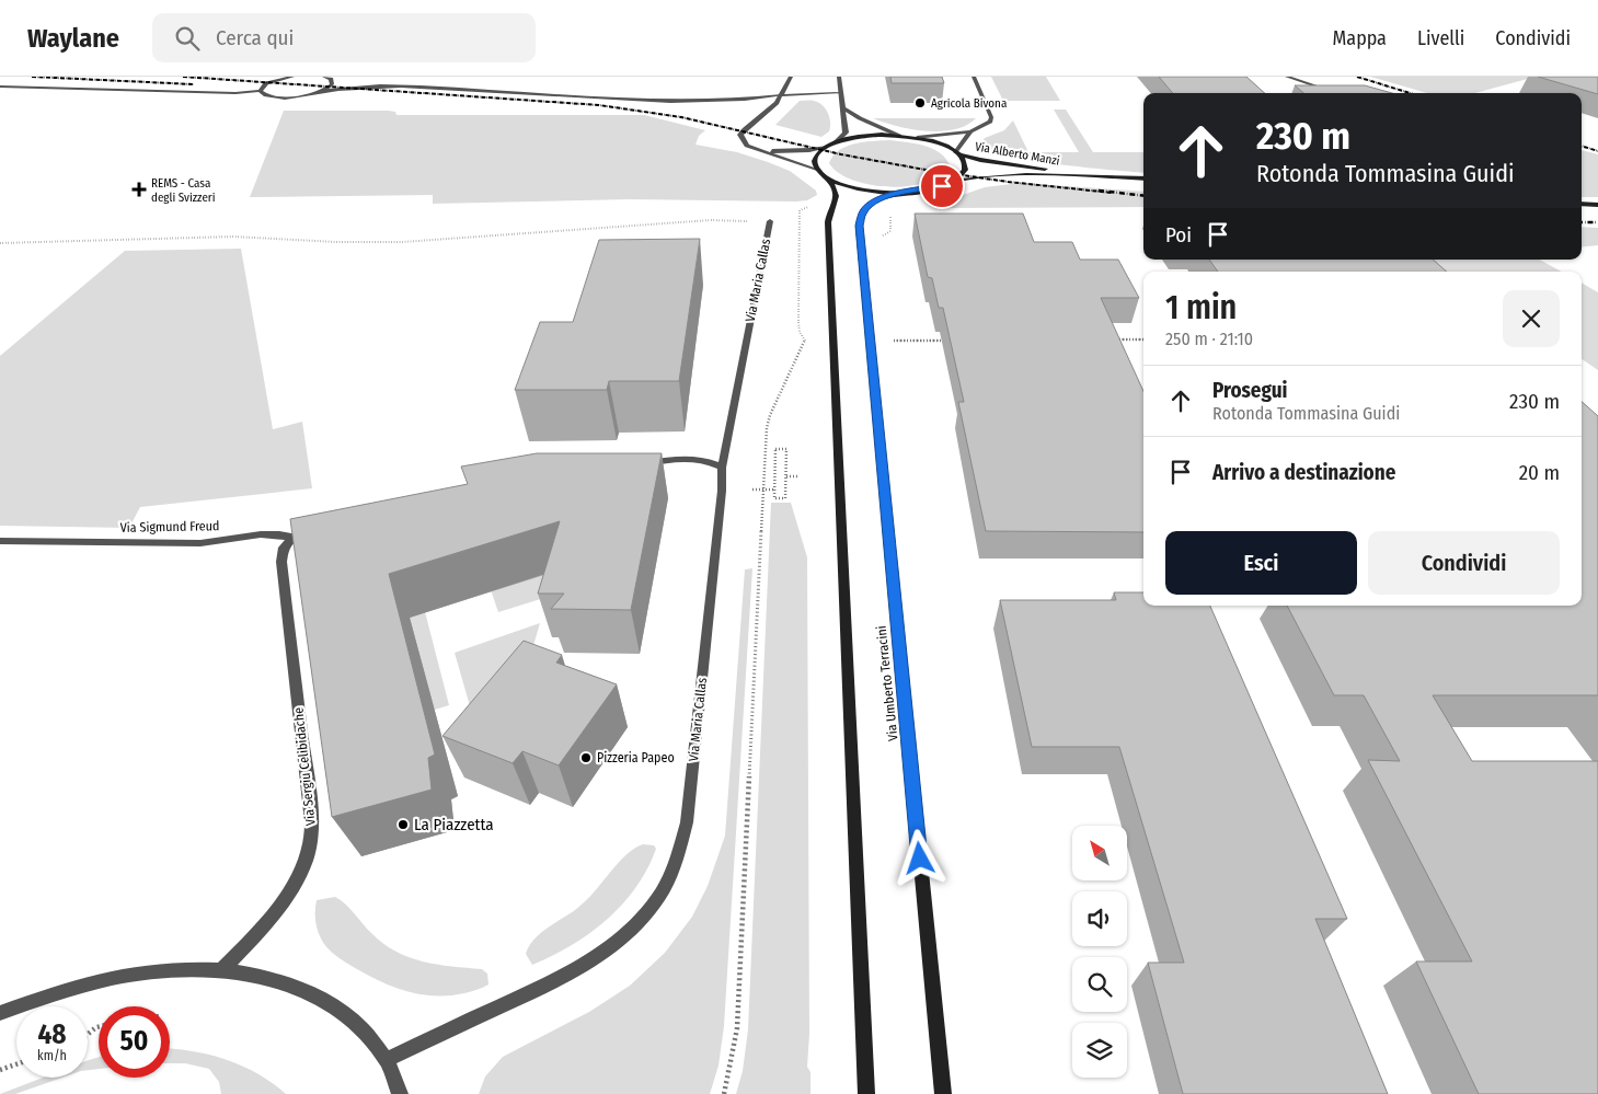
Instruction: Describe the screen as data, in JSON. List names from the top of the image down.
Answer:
{
  "streets": {
    "main road": ["Via Alberto Manzi", "Via Umberto Terracini"],
    "street": ["Via Maria Callas", "Via Sigmund Freud", "Via Sergiu Celibidache"]
  },
  "crossings": [
    ["Via Alberto Manzi", "Via Umberto Terracini"],
    ["Via Sigmund Freud", "Via Sergiu Celibidache"]
  ],
  "places": {
    "other": ["Agricola Bivona", "Pizzeria Papeo", "La Piazzetta"],
    "health": ["REMS - Casa degli Svizzeri"]
  },
  "north": "top left",
  "page": {
    "header": "Waylane",
    "search": "Cerca qui",
    "nav": ["Mappa", "Livelli", "Condividi"],
    "turn": ["230 m", "Rotonda Tommasina Guidi"],
    "then": "Poi",
    "heading": ["1 min", "250 m · 21:10"],
    "list": [
      {
        "name": "Prosegui",
        "note": "Rotonda Tommasina Guidi",
        "value": "230 m"
      },
      {
        "name": "Arrivo a destinazione",
        "value": "20 m"
      }
    ],
    "buttons": ["Esci", "Condividi"],
    "speed": "48 km/h",
    "limit": "50"
  }
}
